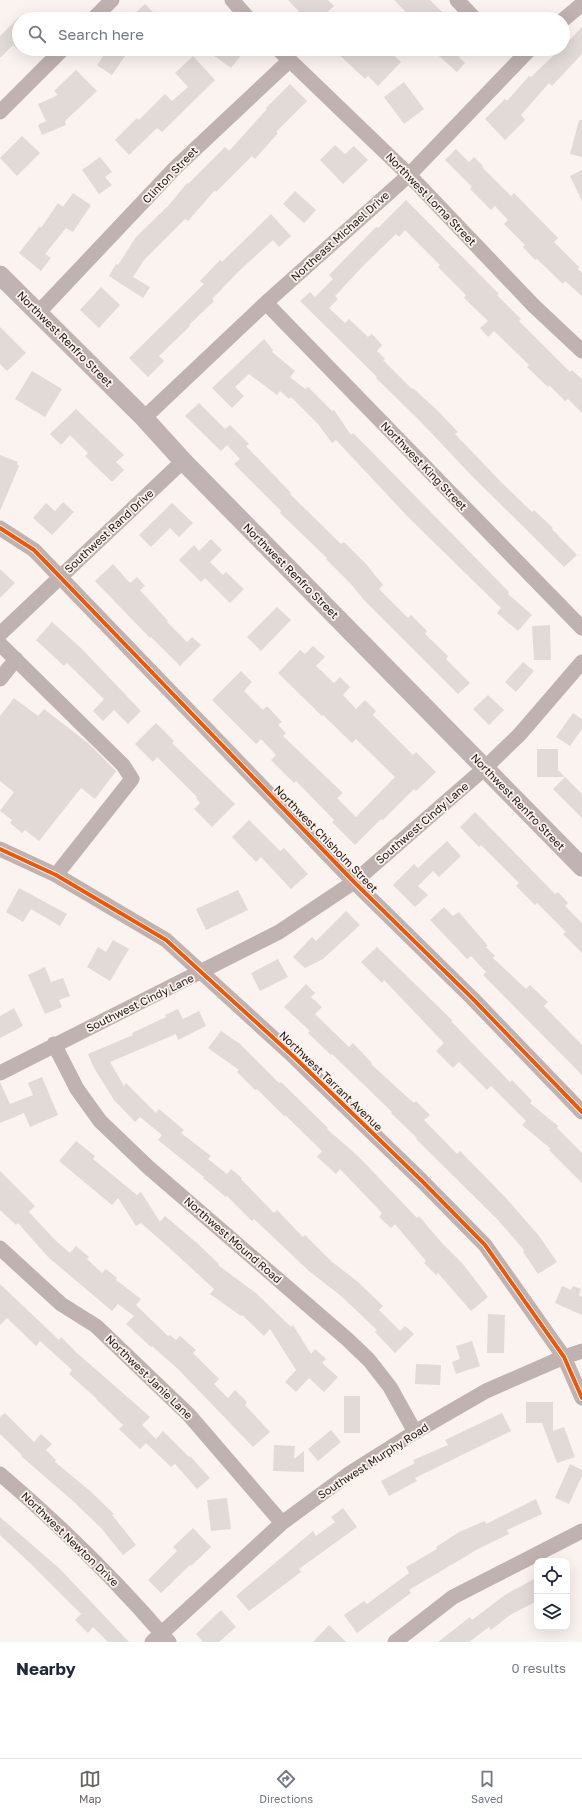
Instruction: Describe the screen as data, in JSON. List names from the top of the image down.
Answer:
{
  "streets": {
    "main road": ["Northwest Renfro Street"],
    "street": [
      "Clinton Street",
      "Northwest Lorna Street",
      "Northeast Michael Drive",
      "Northwest King Street",
      "Southwest Rand Drive",
      "Southwest Cindy Lane",
      "Northwest Chisholm Street",
      "Northwest Tarrant Avenue",
      "Northwest Mound Road",
      "Northwest Janie Lane",
      "Southwest Murphy Road",
      "Northwest Newton Drive"
    ]
  },
  "crossings": [
    ["Clinton Street", "Northwest Lorna Street"],
    ["Clinton Street", "Northwest Renfro Street"],
    ["Northwest Lorna Street", "Northeast Michael Drive"],
    ["Northeast Michael Drive", "Northwest Renfro Street"],
    ["Northeast Michael Drive", "Northwest King Street"],
    ["Northwest Renfro Street", "Southwest Rand Drive"],
    ["Northwest Renfro Street", "Southwest Cindy Lane"],
    ["Southwest Rand Drive", "Northwest Chisholm Street"],
    ["Southwest Cindy Lane", "Northwest Chisholm Street"],
    ["Southwest Cindy Lane", "Northwest Tarrant Avenue"],
    ["Southwest Cindy Lane", "Northwest Mound Road"],
    ["Northwest Tarrant Avenue", "Southwest Murphy Road"],
    ["Northwest Mound Road", "Southwest Murphy Road"],
    ["Northwest Janie Lane", "Southwest Murphy Road"],
    ["Southwest Murphy Road", "Northwest Newton Drive"]
  ],
  "page": {
    "search": "Search here",
    "heading": ["Nearby", "0 results"],
    "nav": ["Map", "Directions", "Saved"]
  }
}
